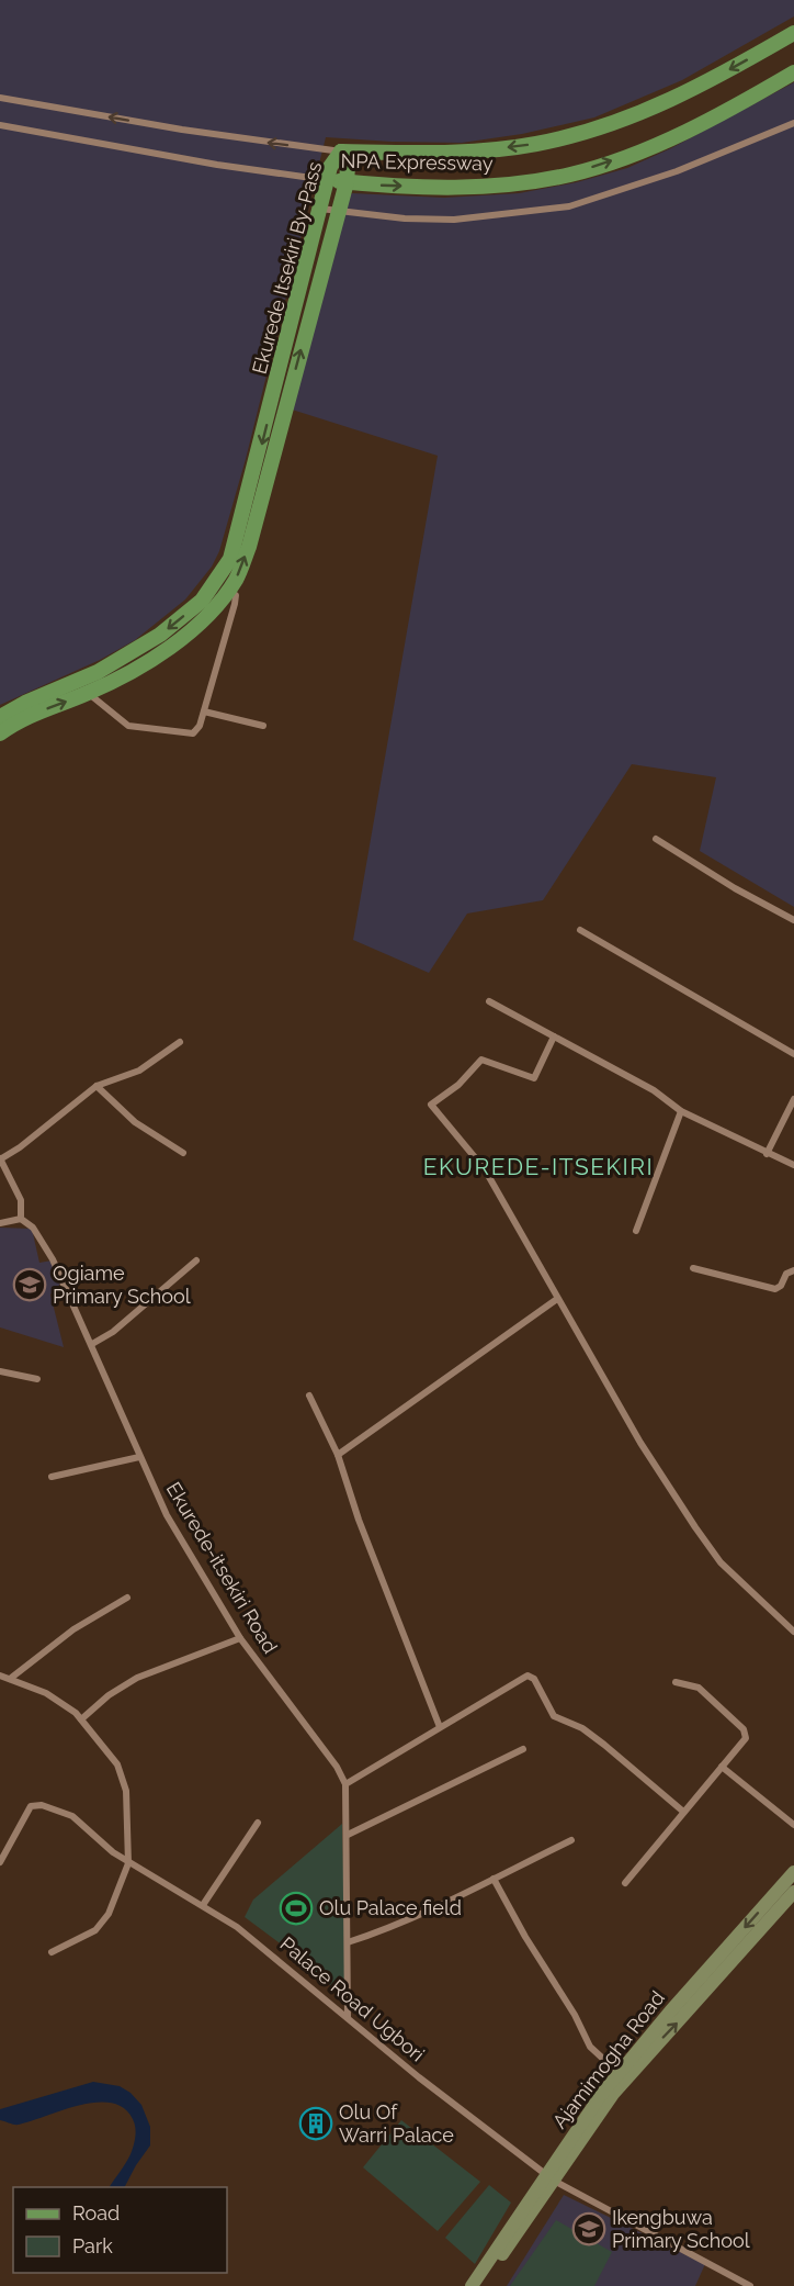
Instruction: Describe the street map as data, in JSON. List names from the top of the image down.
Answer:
{
  "streets": {
    "main road": ["NPA Expressway", "Ekurede Itsekiri By-Pass", "Ajamimogha Road"],
    "street": ["Ekurede-itsekiri Road", "Palace Road Ugbori"]
  },
  "crossings": [
    ["NPA Expressway", "Ekurede Itsekiri By-Pass"],
    ["Ekurede-itsekiri Road", "Palace Road Ugbori"],
    ["Palace Road Ugbori", "Ajamimogha Road"]
  ],
  "districts": ["EKUREDE-ITSEKIRI"],
  "places": {
    "school or university": ["Ogiame Primary School", "Ikengbuwa Primary School"],
    "sports": ["Olu Palace field"],
    "building": ["Olu Of Warri Palace"]
  },
  "legend": ["Road", "Park"]
}
